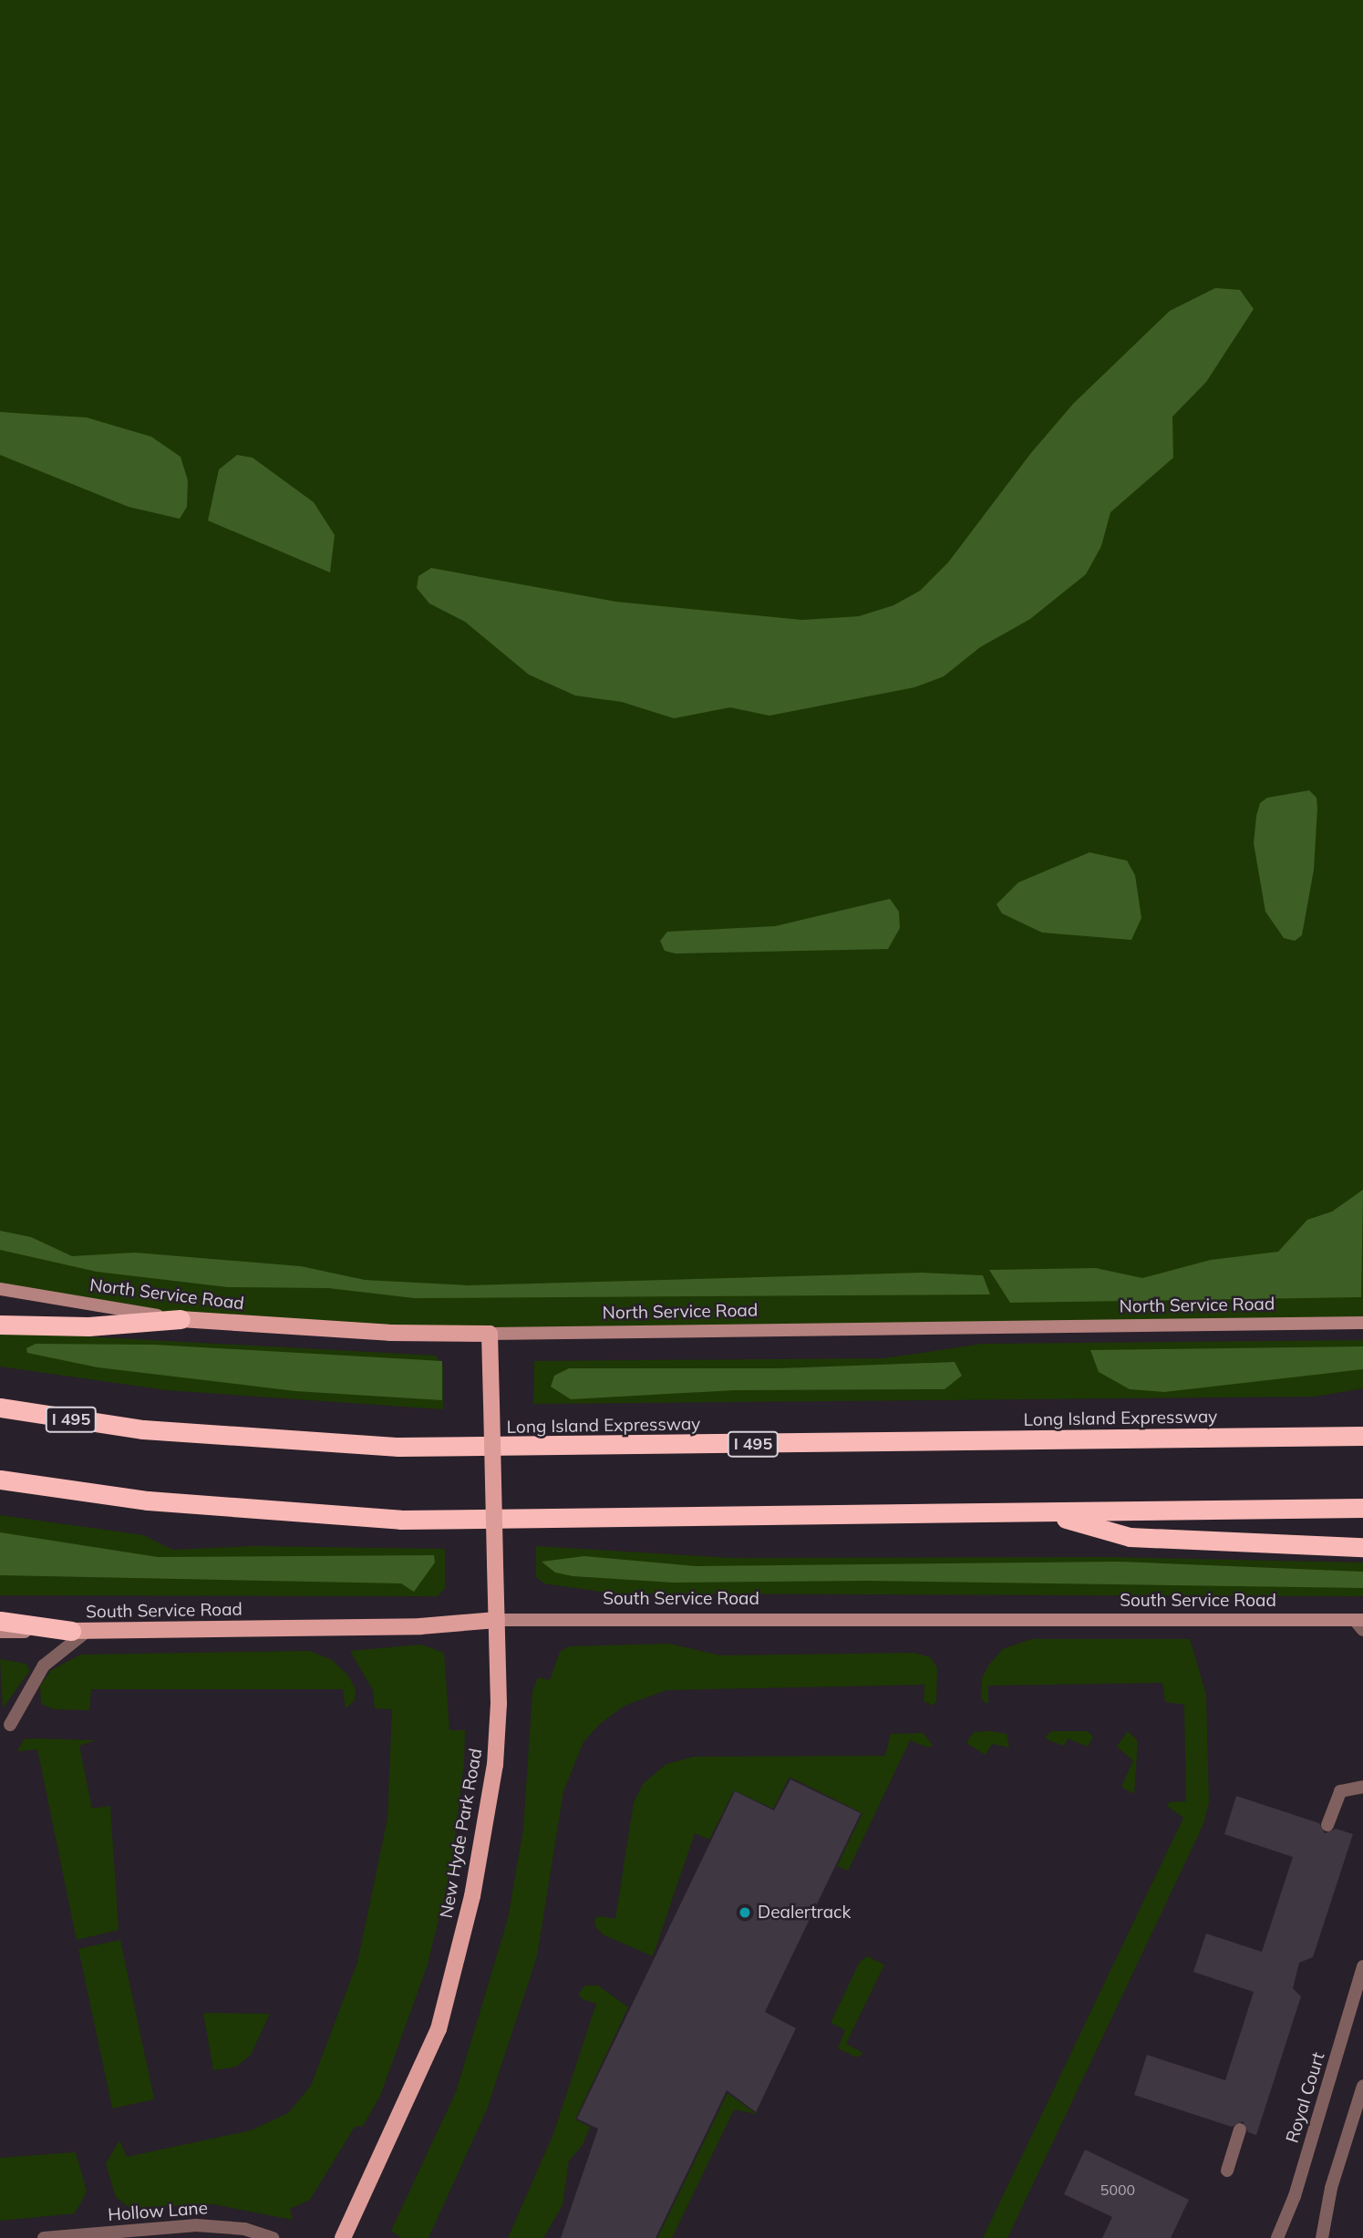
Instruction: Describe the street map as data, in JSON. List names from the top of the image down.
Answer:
{
  "streets": {
    "highway": ["Long Island Expressway", "I 495"],
    "main road": ["North Service Road", "South Service Road", "New Hyde Park Road"],
    "street": ["Royal Court", "Hollow Lane"]
  },
  "crossings": [
    ["North Service Road", "New Hyde Park Road"],
    ["South Service Road", "New Hyde Park Road"]
  ],
  "places": ["Dealertrack"],
  "house_numbers": ["5000"]
}
